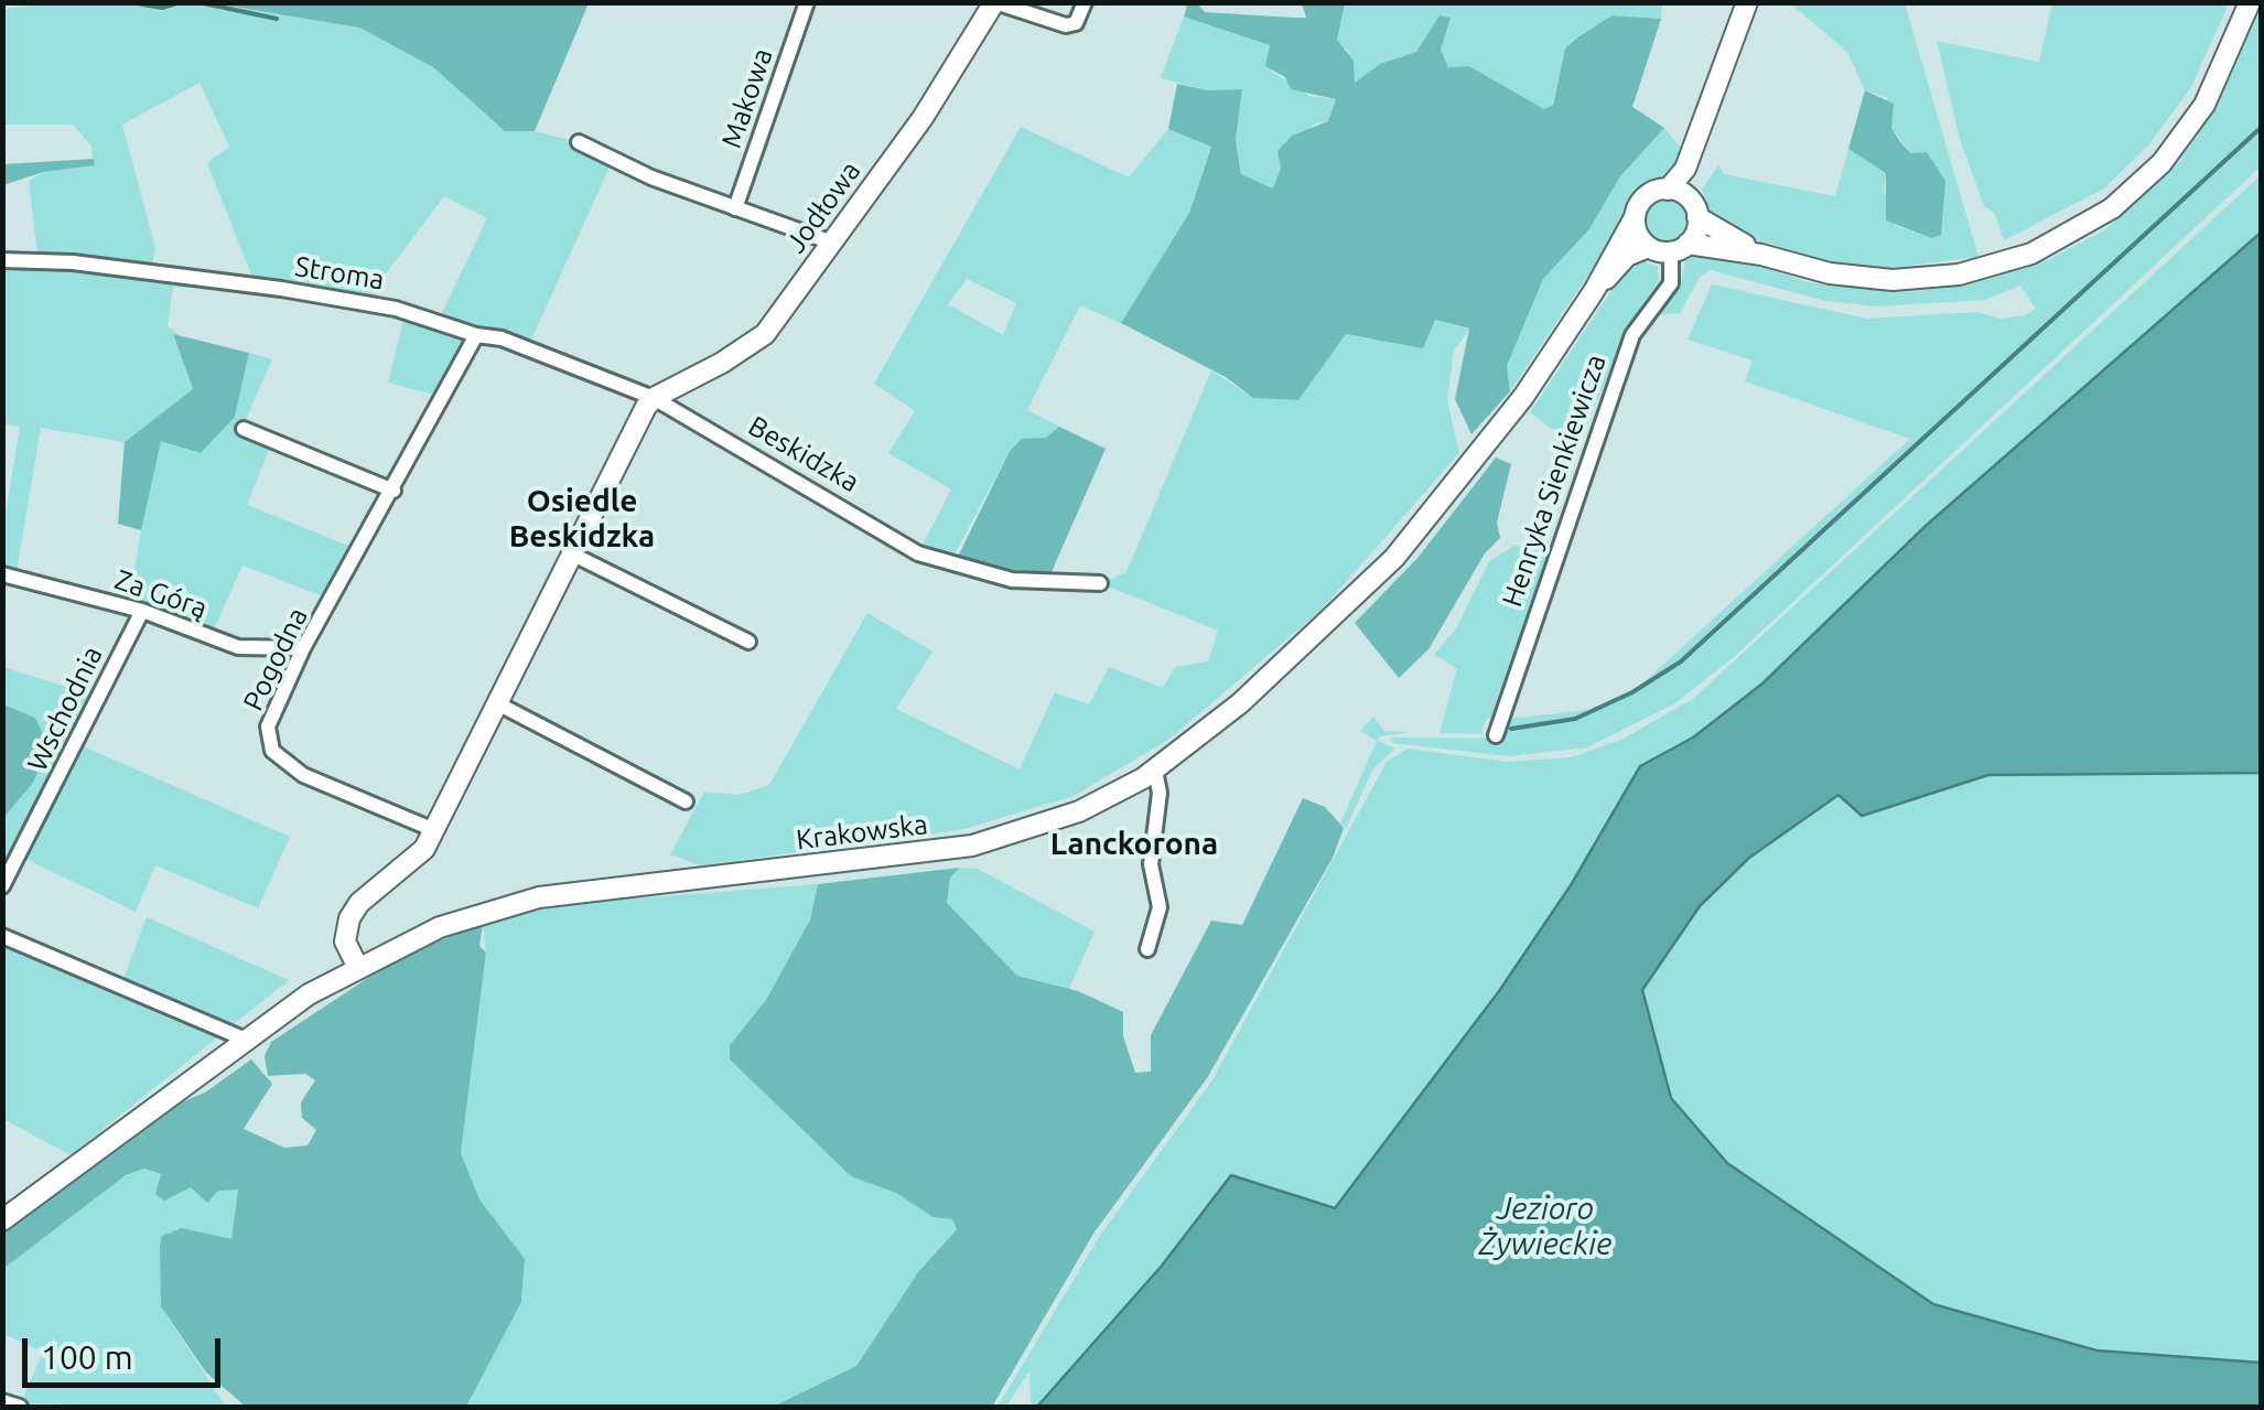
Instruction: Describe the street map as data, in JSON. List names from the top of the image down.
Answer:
{
  "streets": {
    "main road": ["Jodłowa", "Krakowska"],
    "street": [
      "Makowa",
      "Stroma",
      "Beskidzka",
      "Henryka Sienkiewicza",
      "Za Górą",
      "Pogodna",
      "Wschodnia"
    ]
  },
  "crossings": [
    ["Jodłowa", "Stroma"],
    ["Jodłowa", "Beskidzka"],
    ["Stroma", "Beskidzka"],
    ["Stroma", "Pogodna"],
    ["Henryka Sienkiewicza", "Krakowska"],
    ["Za Górą", "Pogodna"],
    ["Za Górą", "Wschodnia"]
  ],
  "districts": ["Osiedle Beskidzka", "Lanckorona"],
  "water": ["Jezioro Żywieckie"],
  "scale_bar": "100 m"
}
